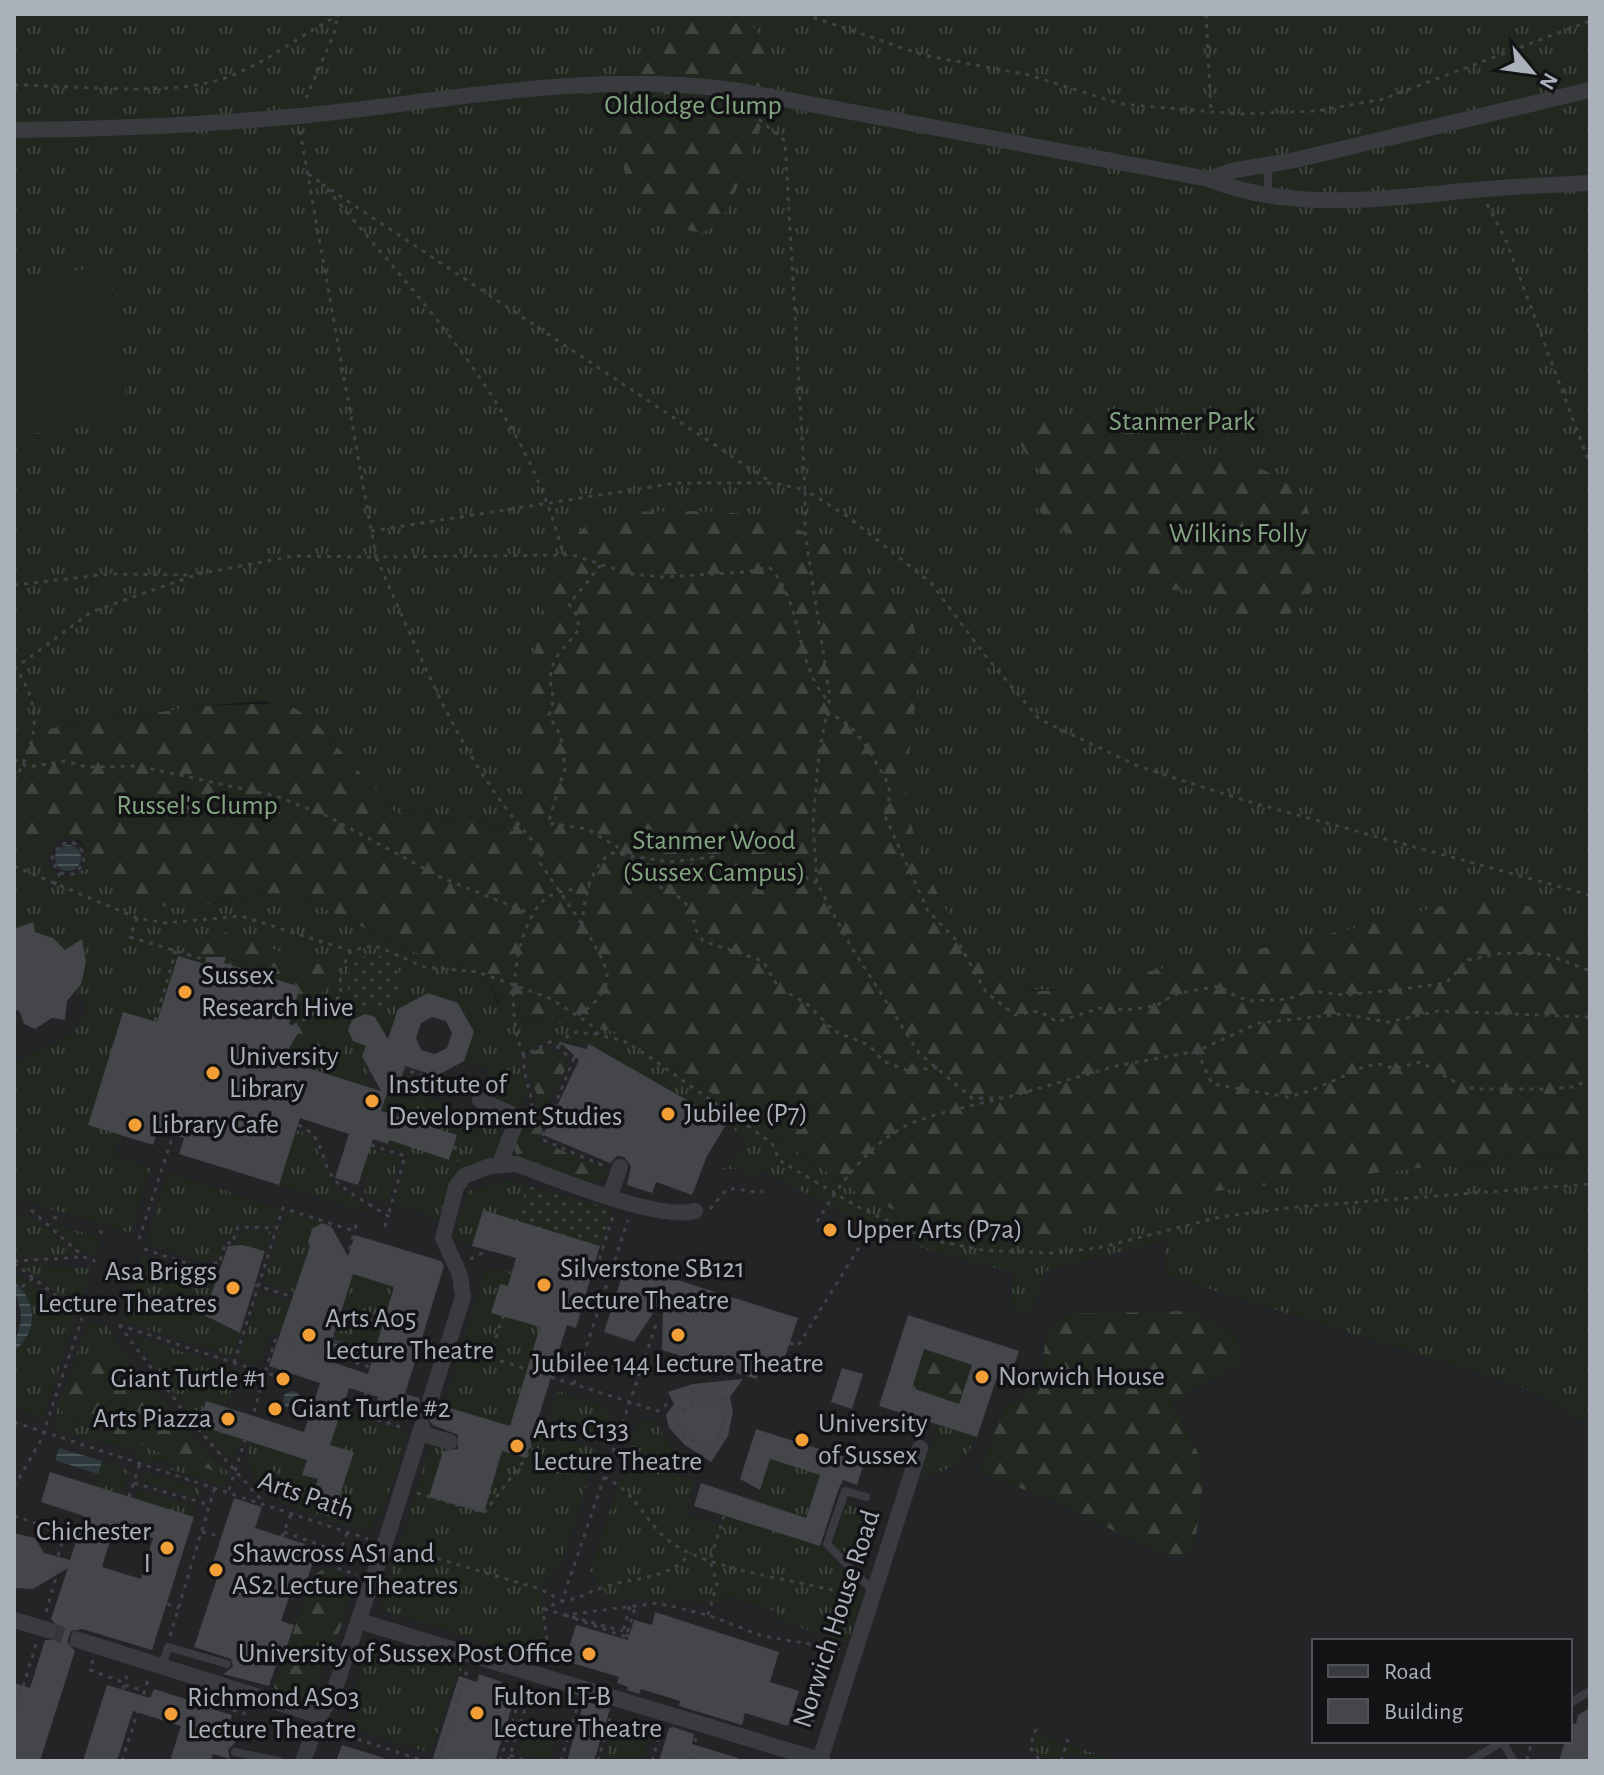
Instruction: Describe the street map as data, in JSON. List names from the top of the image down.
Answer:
{
  "streets": {
    "street": ["Norwich House Road"],
    "path": ["Arts Path"]
  },
  "parks": [
    "Oldlodge Clump",
    "Stanmer Park",
    "Wilkins Folly",
    "Russel's Clump",
    "Stanmer Wood (Sussex Campus)"
  ],
  "places": [
    "Sussex Research Hive",
    "University Library",
    "Institute of Development Studies",
    "Jubilee (P7)",
    "Library Cafe",
    "Upper Arts (P7a)",
    "Silverstone SB121 Lecture Theatre",
    "Asa Briggs Lecture Theatres",
    "Arts A05 Lecture Theatre",
    "Jubilee 144 Lecture Theatre",
    "Norwich House",
    "Giant Turtle #1",
    "Giant Turtle #2",
    "Arts Piazza",
    "University of Sussex",
    "Arts C133 Lecture Theatre",
    "Chichester I",
    "Shawcross AS1 and AS2 Lecture Theatres",
    "University of Sussex Post Office",
    "Fulton LT-B Lecture Theatre",
    "Richmond AS03 Lecture Theatre"
  ],
  "legend": ["Road", "Building"],
  "north": "bottom right"
}
